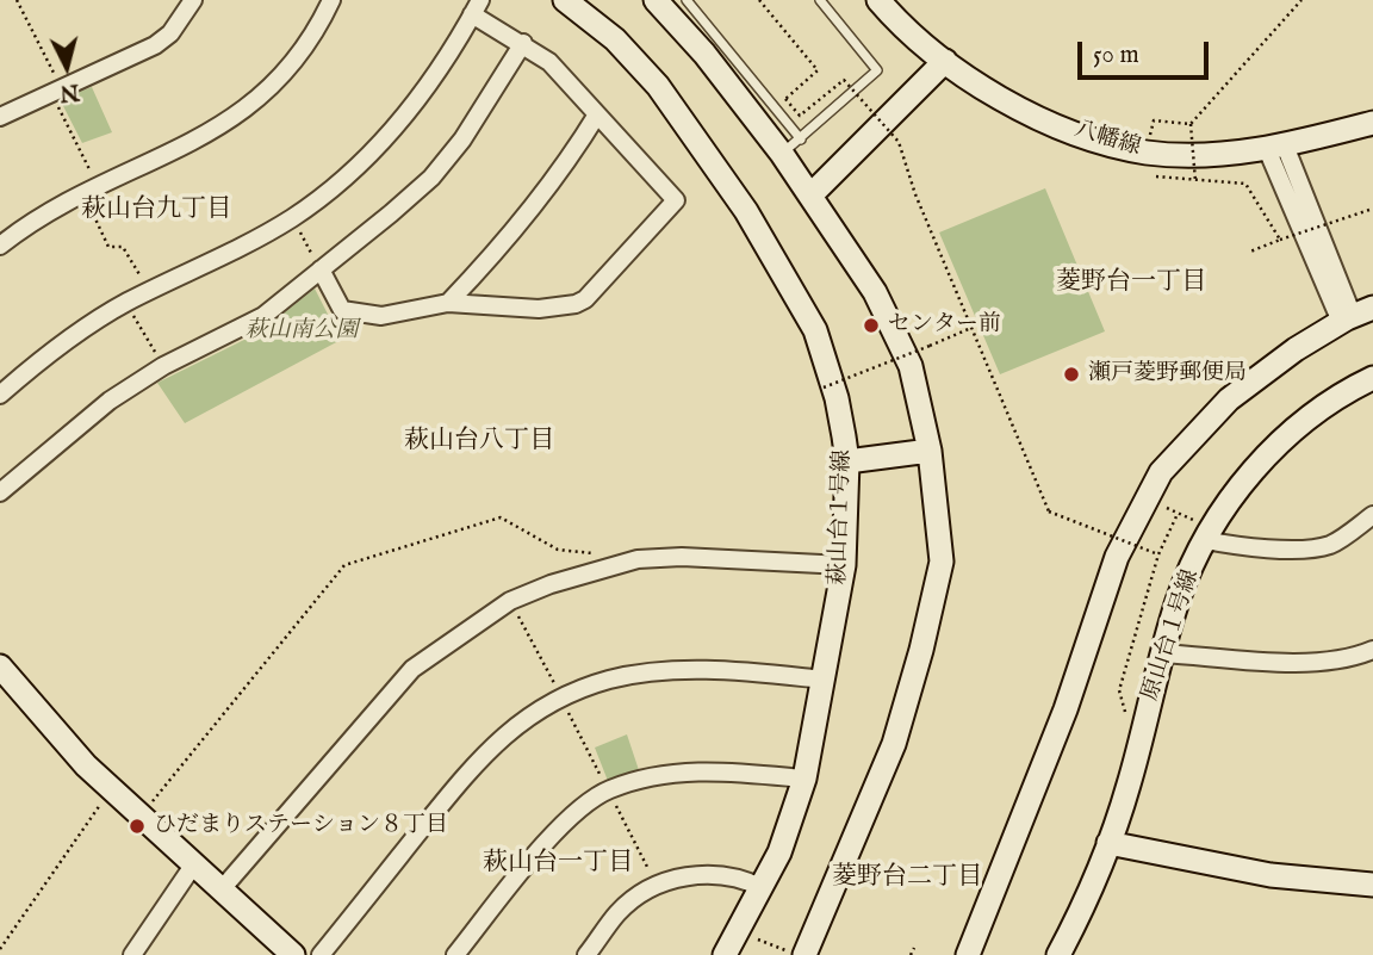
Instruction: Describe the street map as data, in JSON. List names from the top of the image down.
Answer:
{
  "streets": {
    "street": ["八幡線", "萩山台１号線", "原山台１号線"]
  },
  "districts": [
    "萩山台九丁目",
    "菱野台一丁目",
    "萩山台八丁目",
    "萩山台一丁目",
    "菱野台二丁目"
  ],
  "parks": ["萩山南公園"],
  "places": ["センター前", "瀬戸菱野郵便局", "ひだまりステーション８丁目"],
  "scale_bar": "50 m",
  "north": "bottom"
}
